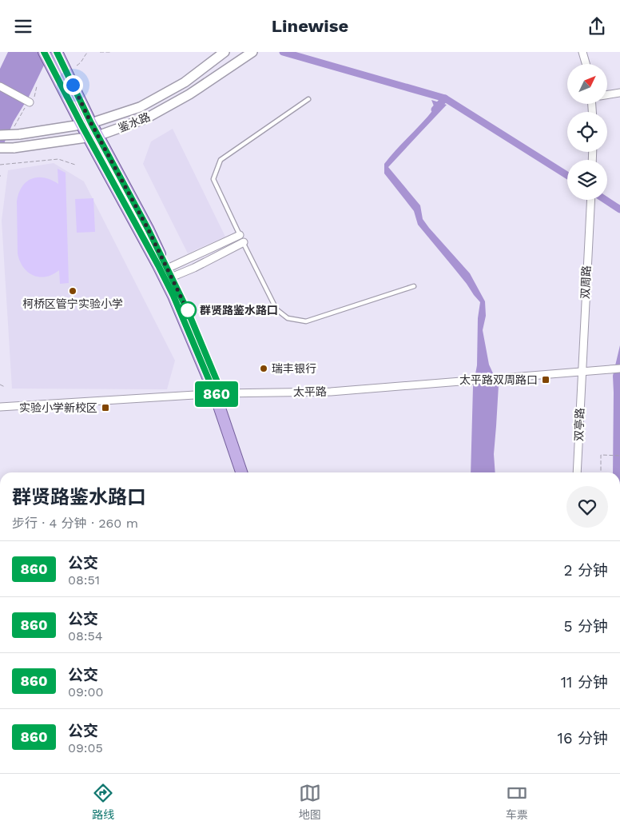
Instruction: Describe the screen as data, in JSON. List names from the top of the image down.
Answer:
{
  "streets": {
    "street": [
      "鉴水路",
      "双周路",
      "太平路",
      "双亭路"
    ]
  },
  "crossings": [
    ["双周路", "太平路"],
    ["双周路", "双亭路"],
    ["太平路", "双亭路"]
  ],
  "places": {
    "other": ["柯桥区管宁实验小学", "群贤路鉴水路口", "瑞丰银行"],
    "transit": ["太平路双周路口", "实验小学新校区"]
  },
  "lines": ["bus line 860"],
  "north": "top right",
  "page": {
    "header": "Linewise",
    "on_map": "860",
    "heading": ["群贤路鉴水路口", "步行 · 4 分钟 · 260 m"],
    "list": [
      {
        "mark": "860",
        "name": "公交",
        "note": "08:51",
        "value": "2 分钟"
      },
      {
        "mark": "860",
        "name": "公交",
        "note": "08:54",
        "value": "5 分钟"
      },
      {
        "mark": "860",
        "name": "公交",
        "note": "09:00",
        "value": "11 分钟"
      },
      {
        "mark": "860",
        "name": "公交",
        "note": "09:05",
        "value": "16 分钟"
      }
    ],
    "tabs": ["路线", "地图", "车票"]
  }
}
